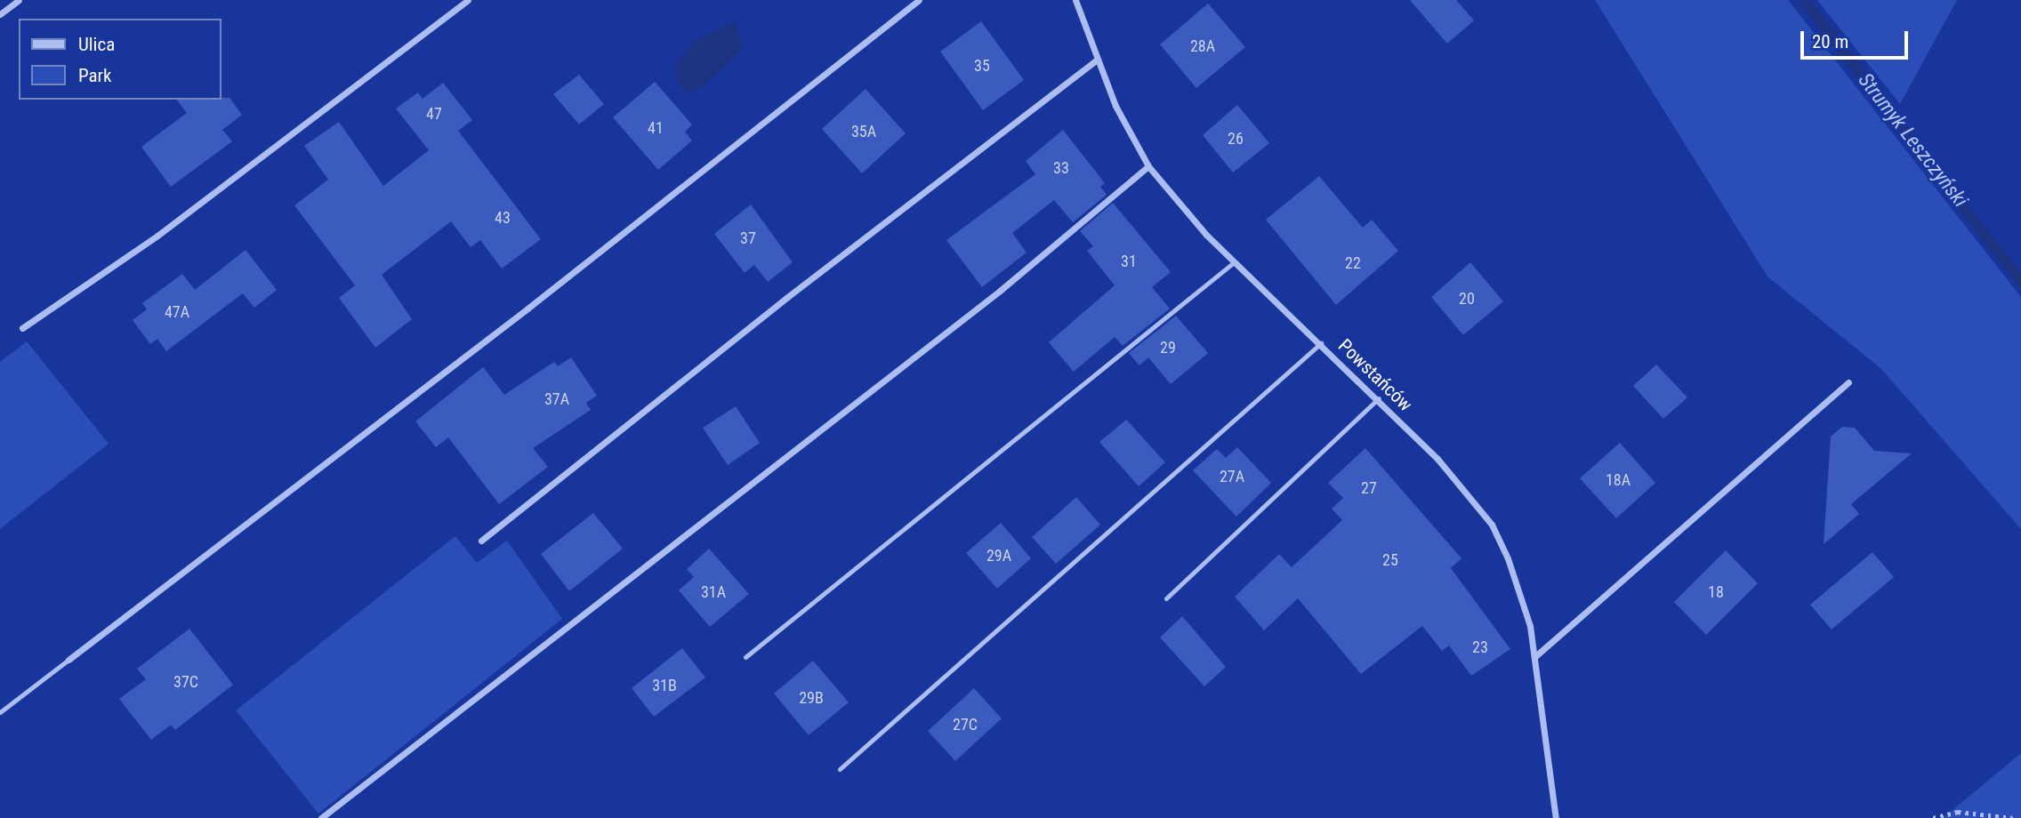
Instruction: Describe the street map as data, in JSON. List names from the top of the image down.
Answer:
{
  "streets": {
    "street": ["Powstańców"]
  },
  "water": ["Strumyk Leszczyński"],
  "house_numbers": [
    "28A",
    "35",
    "47",
    "41",
    "35A",
    "26",
    "33",
    "43",
    "37",
    "31",
    "22",
    "20",
    "47A",
    "29",
    "37A",
    "27A",
    "18A",
    "27",
    "29A",
    "25",
    "31A",
    "18",
    "23",
    "37C",
    "31B",
    "29B",
    "27C"
  ],
  "legend": ["Ulica", "Park"],
  "scale_bar": "20 m"
}
